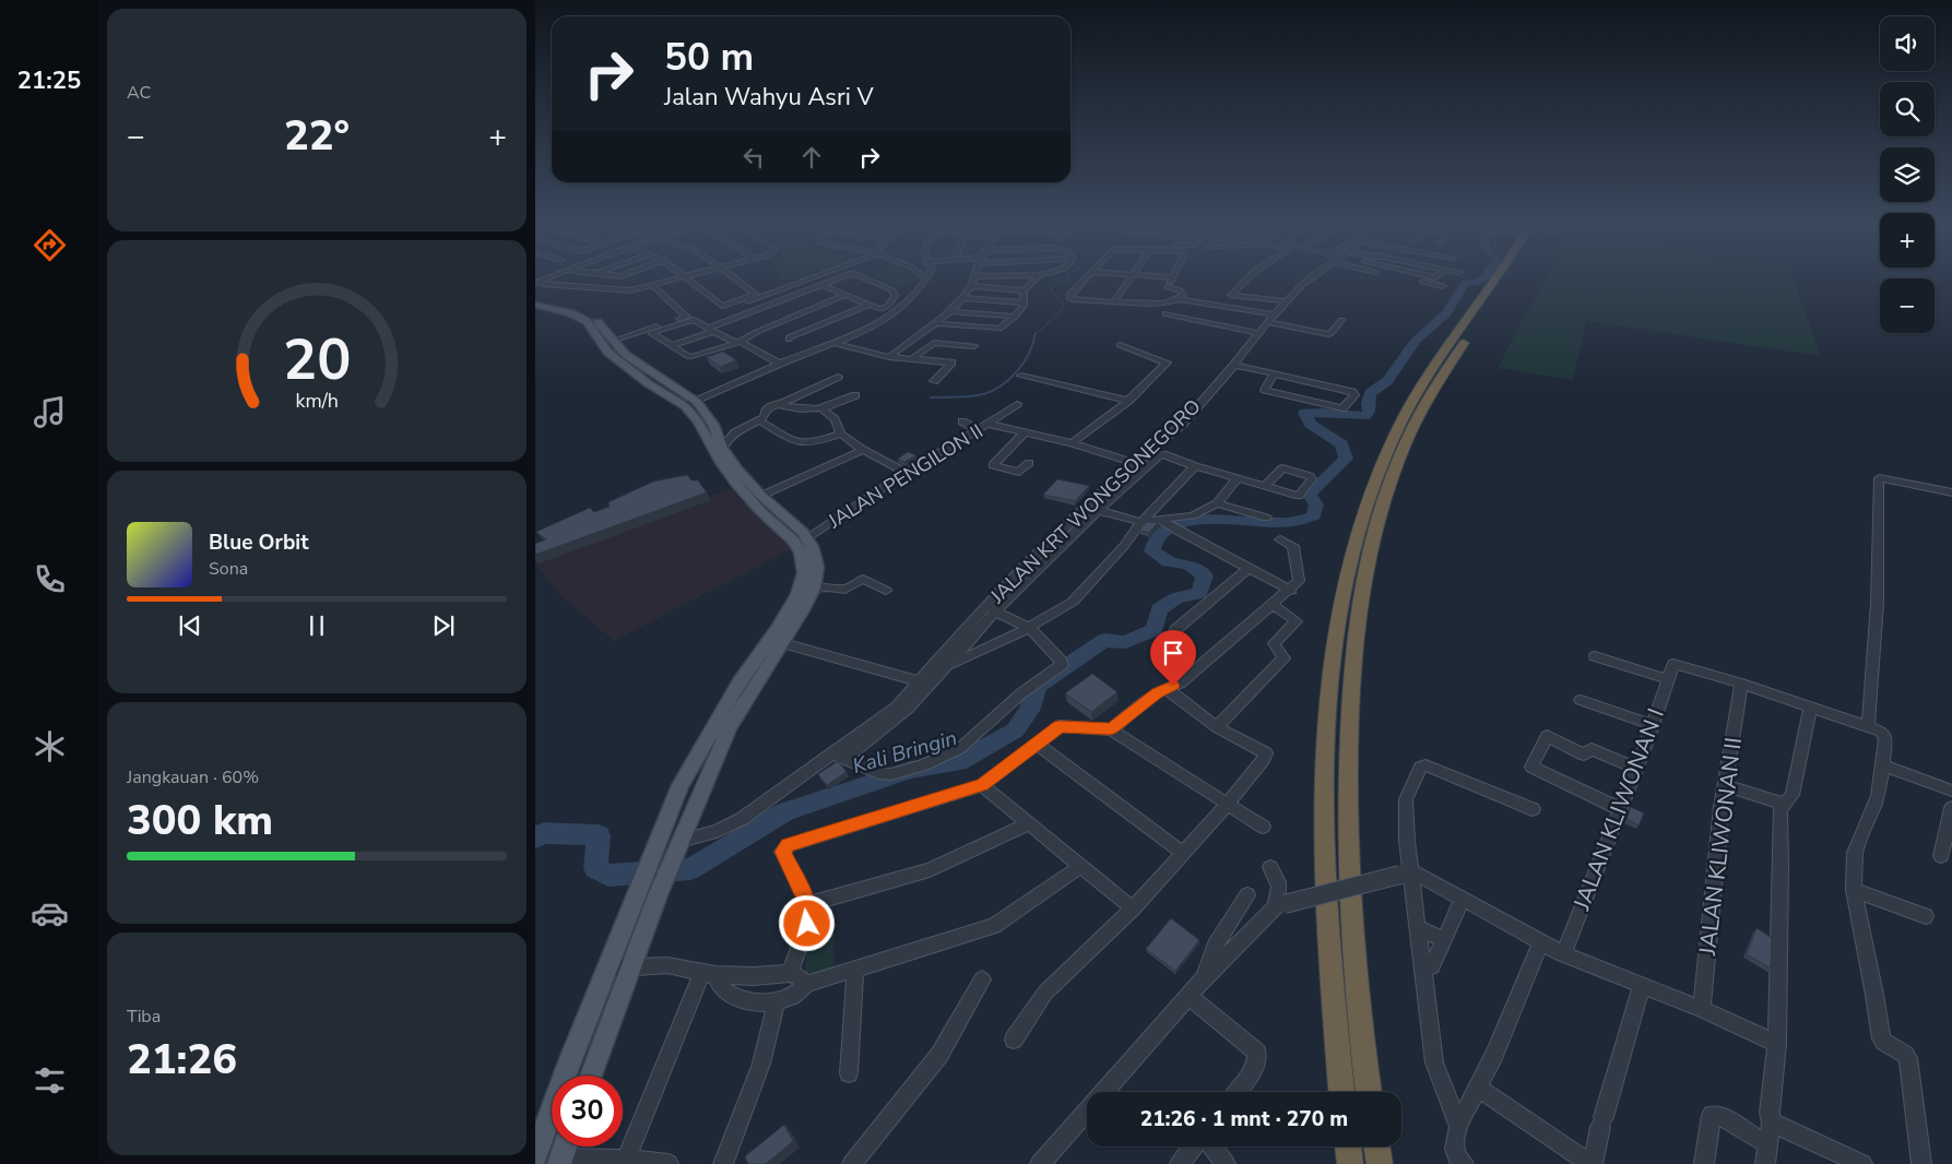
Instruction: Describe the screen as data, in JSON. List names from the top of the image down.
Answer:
{
  "streets": {
    "street": [
      "JALAN PENGILON II",
      "JALAN KRT WONGSONEGORO",
      "JALAN KLIWONAN I",
      "JALAN KLIWONAN II"
    ]
  },
  "crossings": [
    ["JALAN PENGILON II", "JALAN KRT WONGSONEGORO"],
    ["JALAN KLIWONAN I", "JALAN KLIWONAN II"]
  ],
  "water": ["Kali Bringin"],
  "page": {
    "tabs": "21:25",
    "tile": [
      "AC",
      ["Jangkauan · 60%", "300 km"],
      ["Tiba", "21:26"]
    ],
    "map_buttons": ["+", "−"],
    "turn": ["50 m", "Jalan Wahyu Asri V"],
    "heat": ["−", "22°", "+"],
    "song": ["Blue Orbit", "Sona"],
    "limit": "30",
    "trip": "21:26 · 1 mnt · 270 m",
    "gauge": ["20", "km/h"]
  }
}
